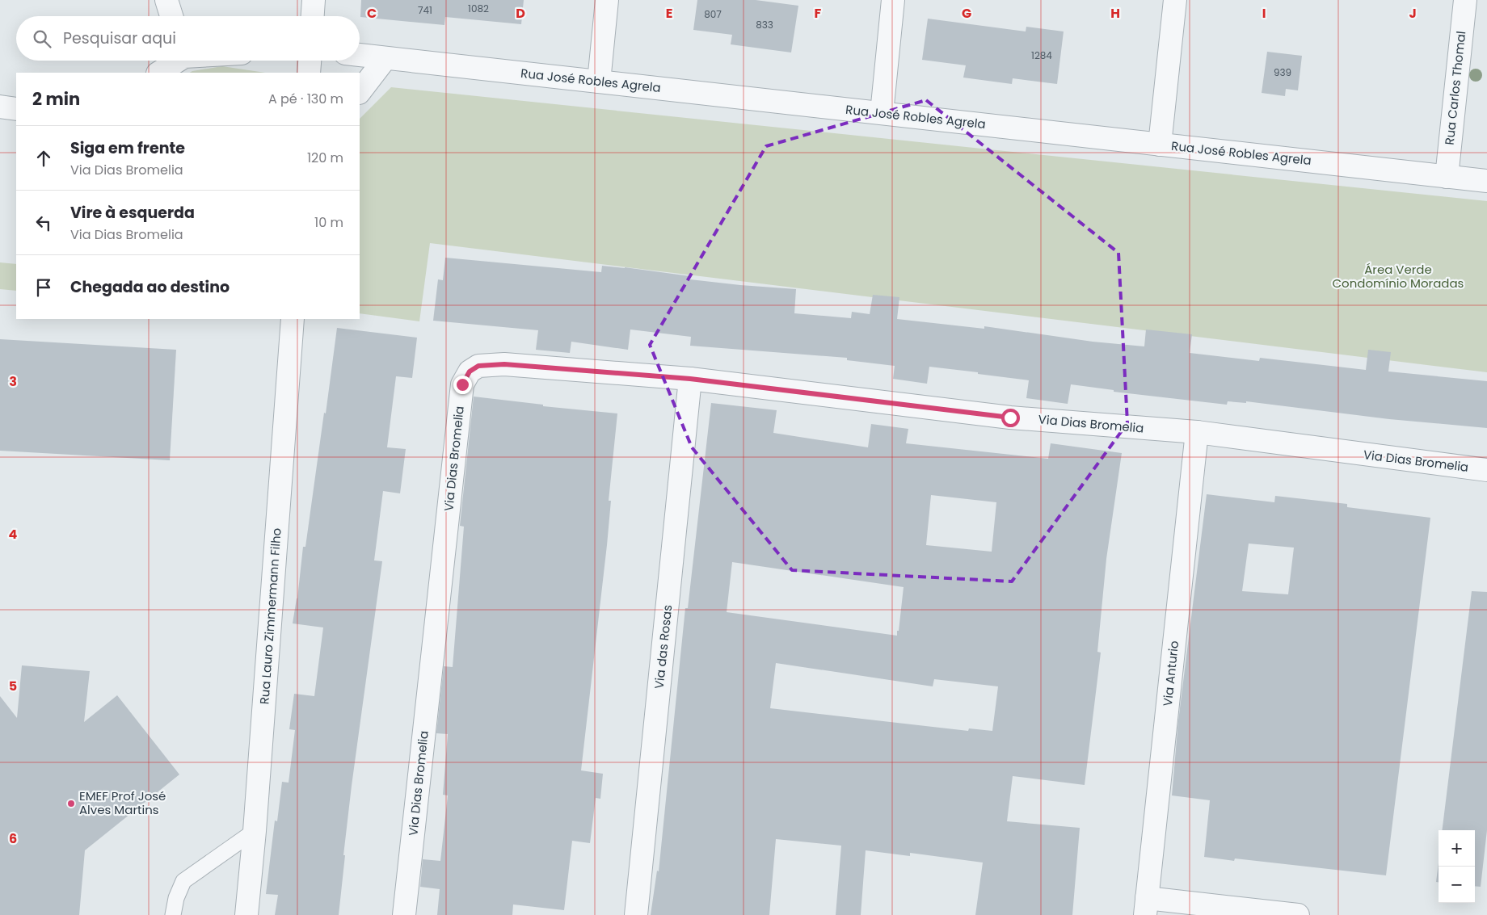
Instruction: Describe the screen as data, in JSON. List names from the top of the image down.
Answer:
{
  "streets": {
    "street": [
      "Rua José Robles Agrela",
      "Rua Carlos Thomal",
      "Via Dias Bromelia",
      "Rua Lauro Zimmermann Filho",
      "Via das Rosas",
      "Via Anturio"
    ]
  },
  "crossings": [
    ["Rua José Robles Agrela", "Rua Carlos Thomal"],
    ["Via Dias Bromelia", "Via das Rosas"],
    ["Via Dias Bromelia", "Via Anturio"]
  ],
  "parks": ["Área Verde Condomínio Moradas"],
  "places": ["EMEF Prof José Alves Martins"],
  "house_numbers": [
    "1082",
    "741",
    "807",
    "833",
    "1284",
    "939"
  ],
  "page": {
    "search": "Pesquisar aqui",
    "heading": ["2 min", "A pé · 130 m"],
    "list": [
      ["Siga em frente", "Via Dias Bromelia", "120 m"],
      ["Vire à esquerda", "Via Dias Bromelia", "10 m"],
      "Chegada ao destino"
    ],
    "map_buttons": ["+", "−"]
  },
  "grid": {
    "columns": [
      "C",
      "D",
      "E",
      "F",
      "G",
      "H",
      "I",
      "J"
    ],
    "rows": [
      "3",
      "4",
      "5",
      "6"
    ]
  }
}
